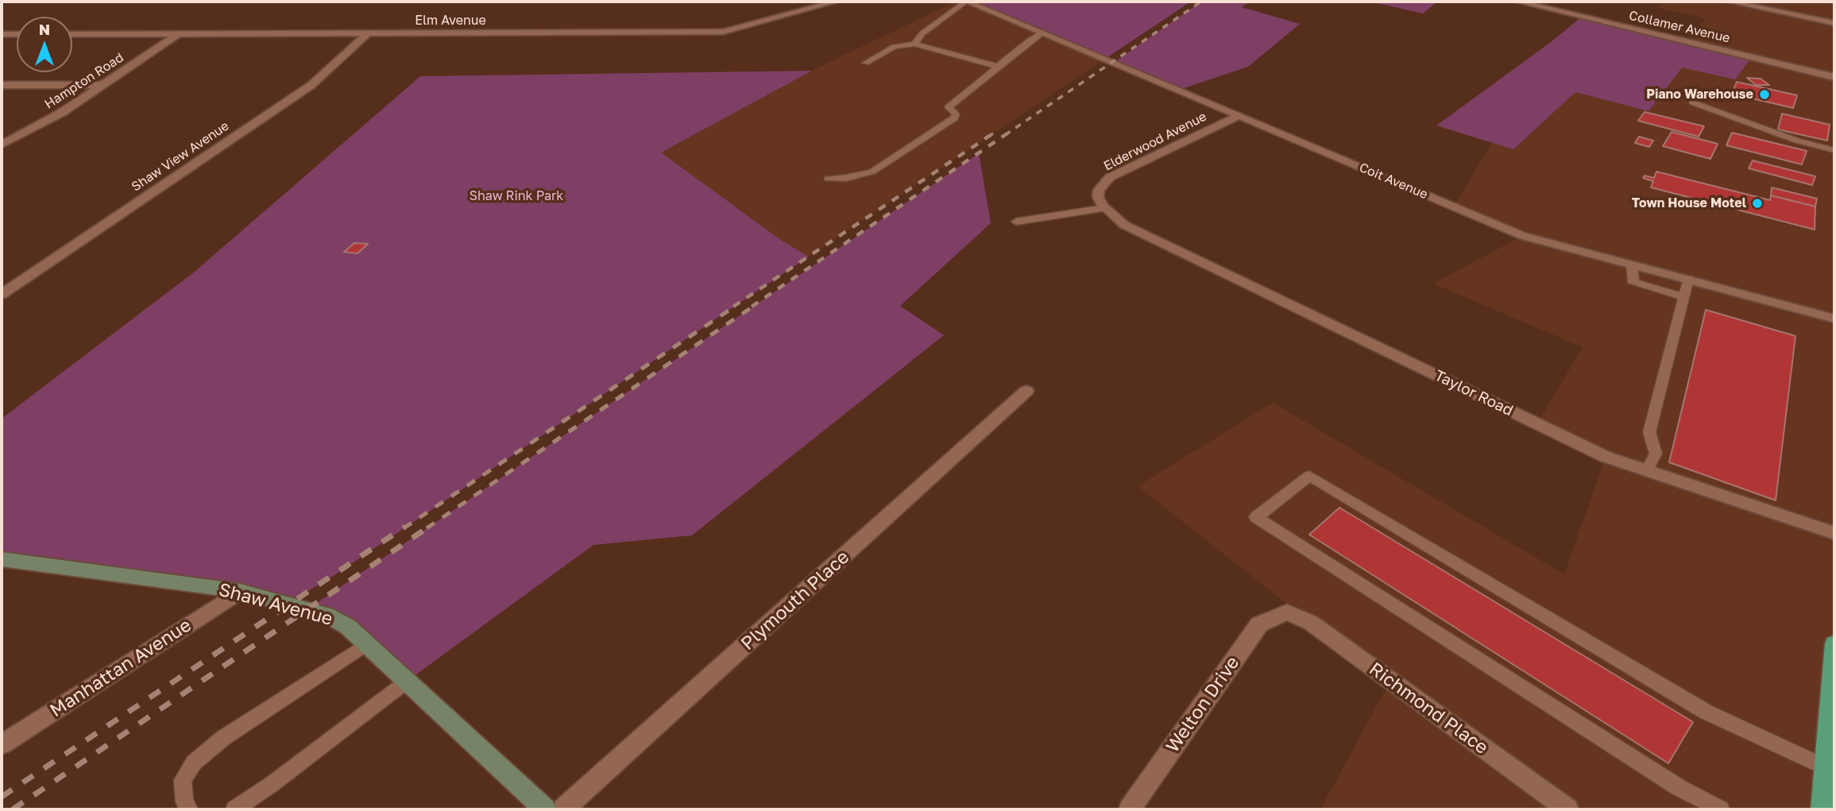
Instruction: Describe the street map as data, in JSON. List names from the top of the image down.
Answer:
{
  "streets": {
    "main road": ["Shaw Avenue"],
    "street": [
      "Elm Avenue",
      "Collamer Avenue",
      "Hampton Road",
      "Elderwood Avenue",
      "Shaw View Avenue",
      "Coit Avenue",
      "Taylor Road",
      "Plymouth Place",
      "Manhattan Avenue",
      "Welton Drive",
      "Richmond Place"
    ]
  },
  "crossings": [
    ["Elm Avenue", "Hampton Road"],
    ["Elm Avenue", "Shaw View Avenue"],
    ["Elderwood Avenue", "Coit Avenue"],
    ["Elderwood Avenue", "Taylor Road"],
    ["Shaw Avenue", "Manhattan Avenue"],
    ["Welton Drive", "Richmond Place"]
  ],
  "parks": ["Shaw Rink Park"],
  "places": ["Piano Warehouse", "Town House Motel"],
  "north": "top"
}
